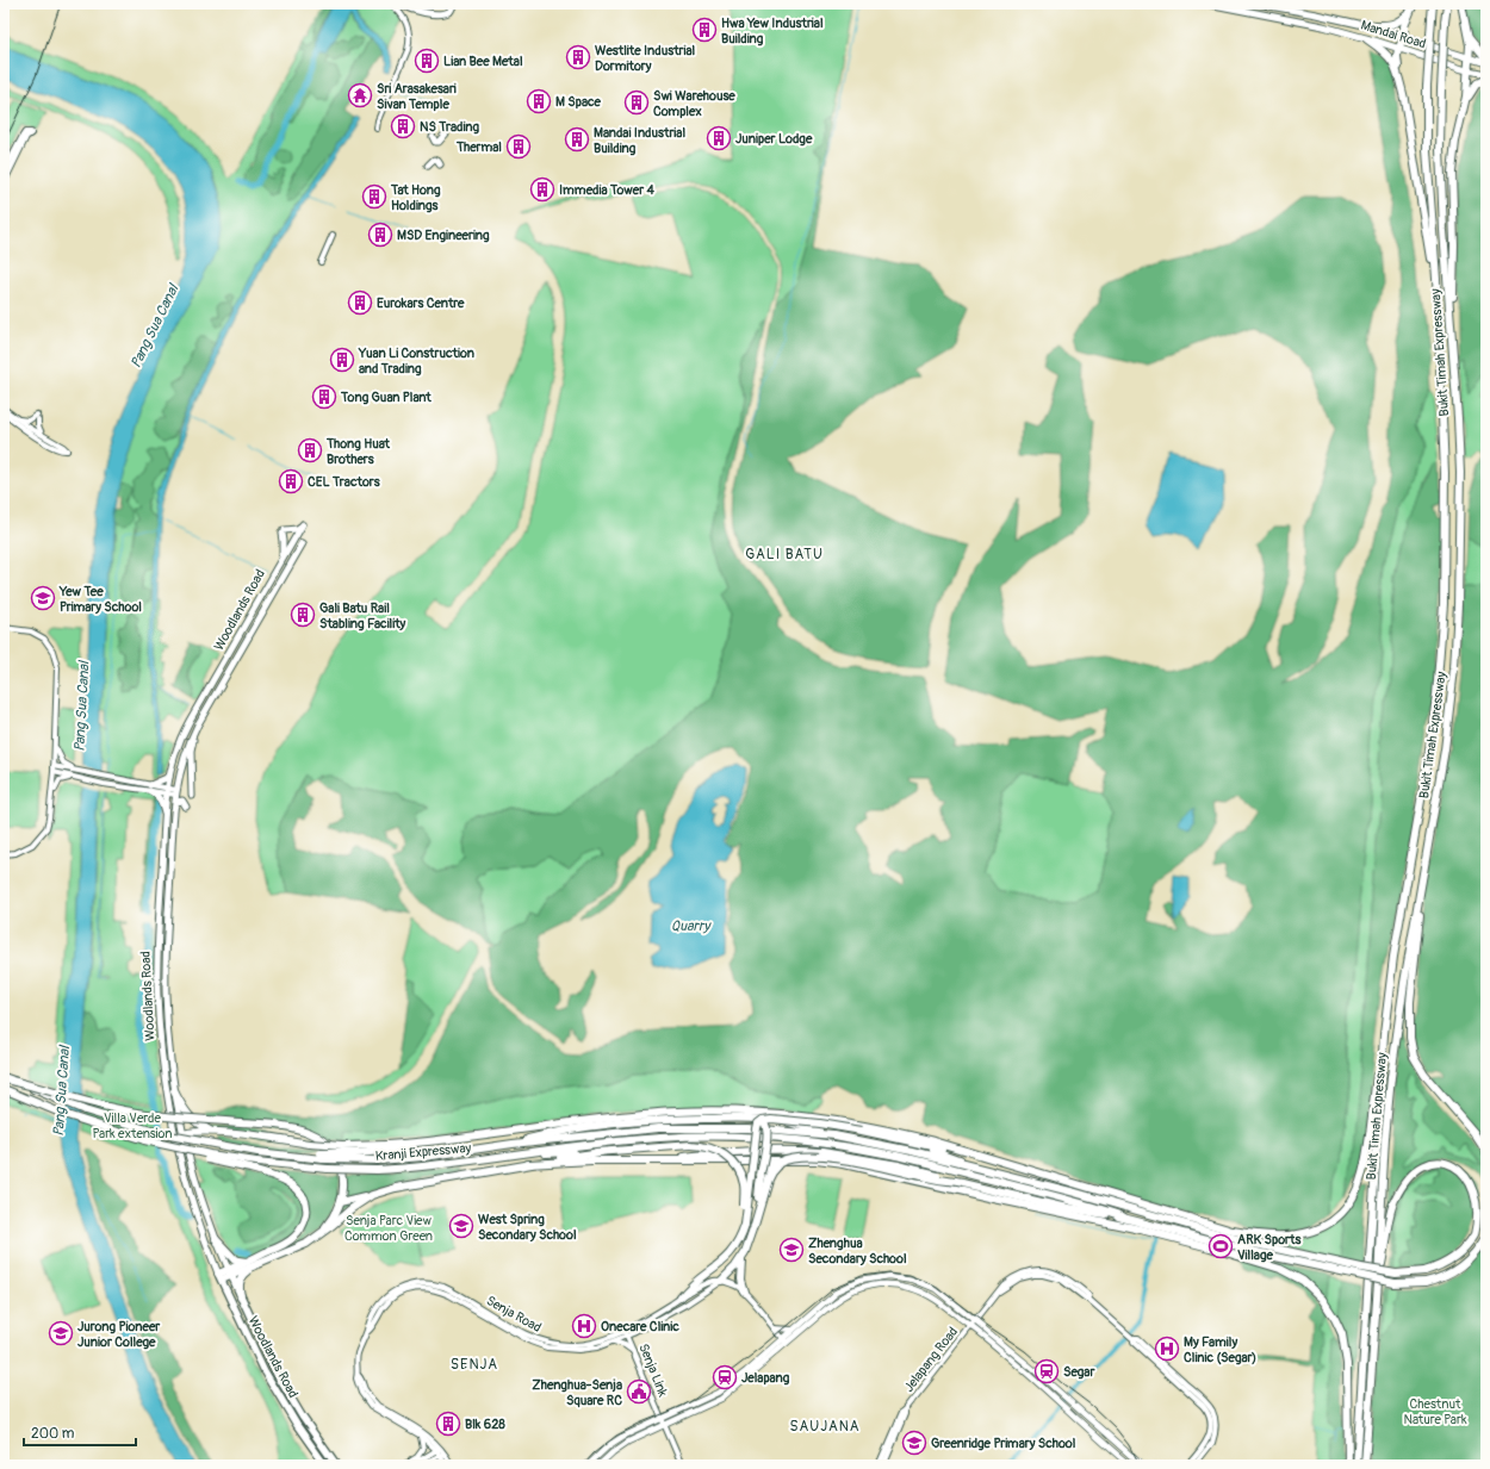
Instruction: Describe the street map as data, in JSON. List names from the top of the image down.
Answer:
{
  "streets": {
    "highway": ["Bukit Timah Expressway", "Woodlands Road", "Kranji Expressway"],
    "main road": ["Mandai Road"],
    "street": ["Senja Road", "Jelapang Road", "Senja Link"]
  },
  "crossings": [
    ["Senja Road", "Senja Link"]
  ],
  "districts": ["GALI BATU", "SENJA", "SAUJANA"],
  "water": ["Pang Sua Canal", "Quarry"],
  "parks": ["Villa Verde Park extension", "Senja Parc View Common Green", "Chestnut Nature Park"],
  "places": {
    "building": [
      "Hwa Yew Industrial Building",
      "Westlite Industrial Dormitory",
      "Lian Bee Metal",
      "M Space",
      "Swi Warehouse Complex",
      "NS Trading",
      "Juniper Lodge",
      "Mandai Industrial Building",
      "Thermal",
      "Immedia Tower 4",
      "Tat Hong Holdings",
      "MSD Engineering",
      "Eurokars Centre",
      "Yuan Li Construction and Trading",
      "Tong Guan Plant",
      "Thong Huat Brothers",
      "CEL Tractors",
      "Gali Batu Rail Stabling Facility",
      "Blk 628"
    ],
    "temple": ["Sri Arasakesari Sivan Temple"],
    "school or university": [
      "Yew Tee Primary School",
      "West Spring Secondary School",
      "Zhenghua Secondary School",
      "Jurong Pioneer Junior College",
      "Greenridge Primary School"
    ],
    "sports": ["ARK Sports Village"],
    "hospital": ["Onecare Clinic", "My Family Clinic (Segar)"],
    "station": ["Segar", "Jelapang"],
    "public building": ["Zhenghua-Senja Square RC"]
  },
  "scale_bar": "200 m"
}
